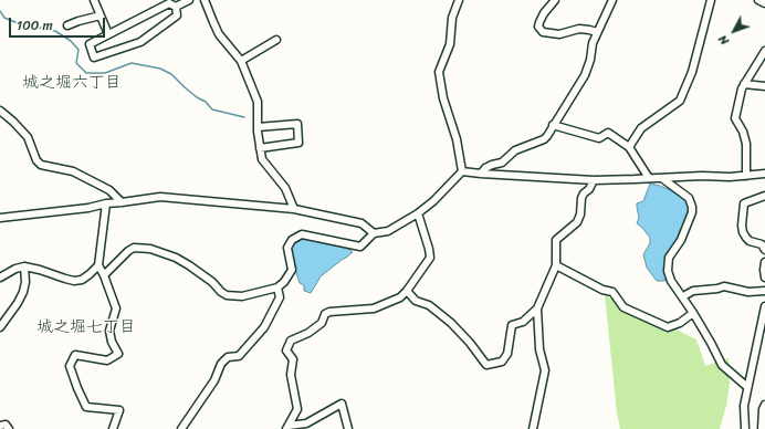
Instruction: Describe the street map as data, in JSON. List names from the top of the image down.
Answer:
{
  "districts": ["城之堀六丁目", "城之堀七丁目"],
  "scale_bar": "100 m",
  "north": "bottom left"
}
